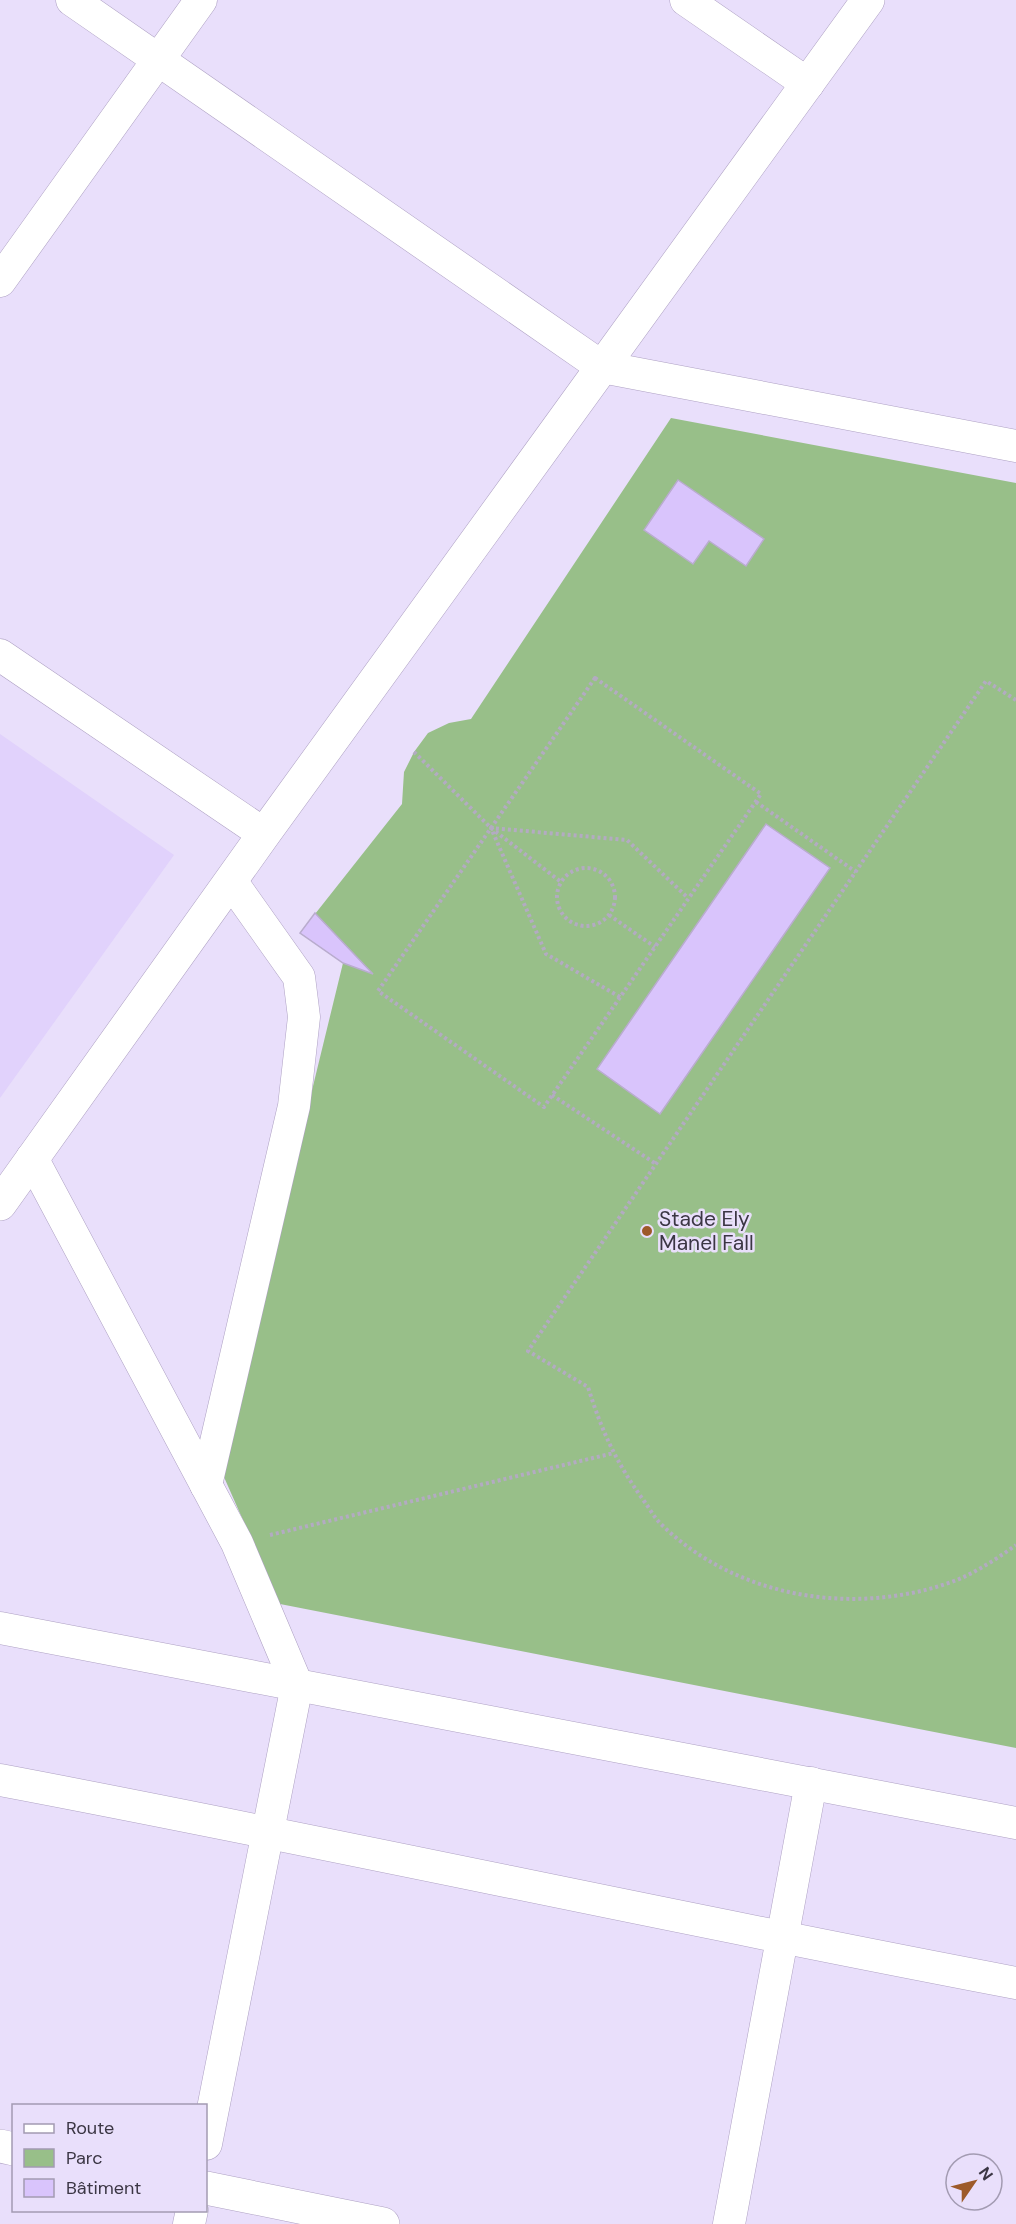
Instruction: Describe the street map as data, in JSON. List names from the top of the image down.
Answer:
{
  "places": ["Stade Ely Manel Fall"],
  "legend": ["Route", "Parc", "Bâtiment"],
  "north": "top right"
}
